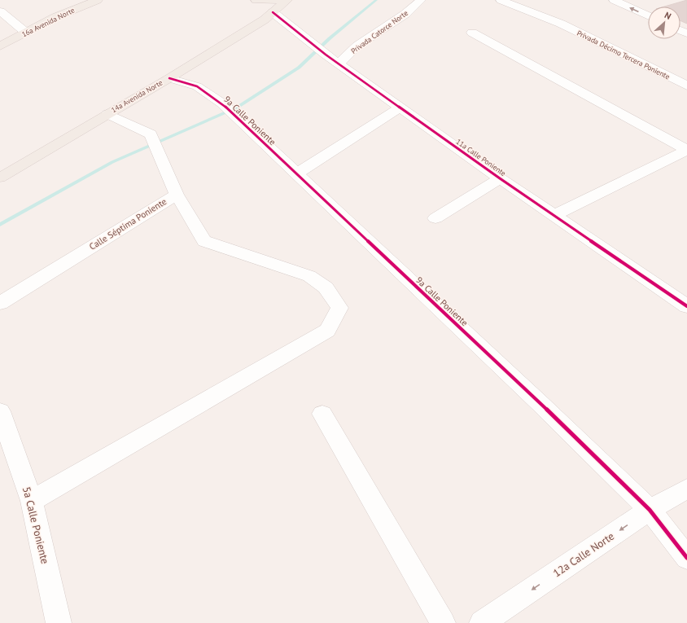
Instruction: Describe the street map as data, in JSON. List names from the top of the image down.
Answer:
{
  "streets": {
    "main road": ["16a Avenida Norte", "14a Avenida Norte"],
    "street": [
      "Privada Catorce Norte",
      "Privada Décimo Tercera Poniente",
      "9a Calle Poniente",
      "11a Calle Poniente",
      "Calle Séptima Poniente",
      "5a Calle Poniente",
      "12a Calle Norte"
    ]
  },
  "crossings": [
    ["Privada Catorce Norte", "11a Calle Poniente"],
    ["14a Avenida Norte", "9a Calle Poniente"],
    ["14a Avenida Norte", "11a Calle Poniente"],
    ["14a Avenida Norte", "Calle Séptima Poniente"],
    ["9a Calle Poniente", "12a Calle Norte"]
  ],
  "one_way": ["12a Calle Norte"],
  "north": "top right"
}
